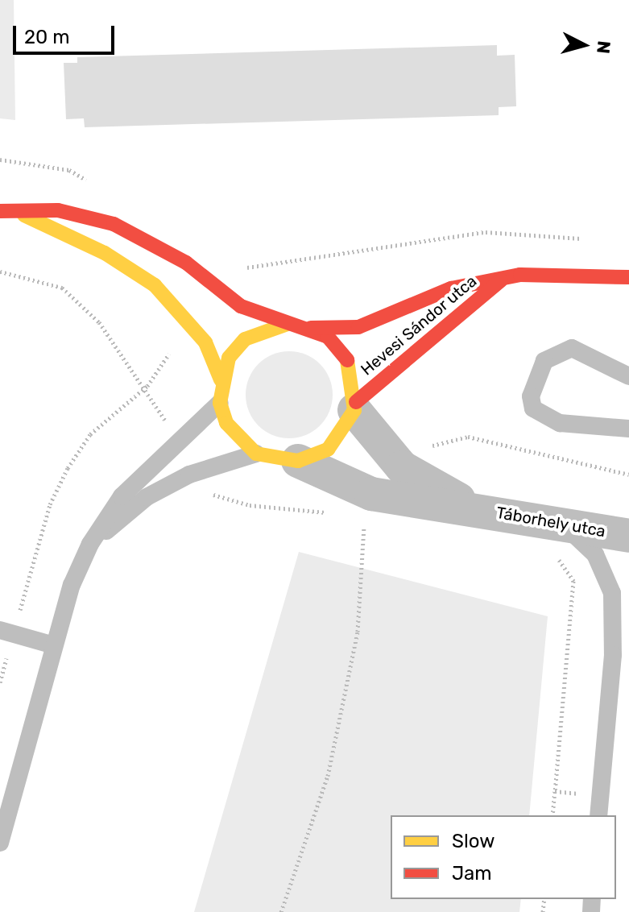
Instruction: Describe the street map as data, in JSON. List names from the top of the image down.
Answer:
{
  "streets": {
    "main road": ["Hevesi Sándor utca"],
    "street": ["Táborhely utca"]
  },
  "crossings": [
    ["Hevesi Sándor utca", "Táborhely utca"]
  ],
  "legend": ["Slow", "Jam"],
  "scale_bar": "20 m",
  "north": "right"
}
